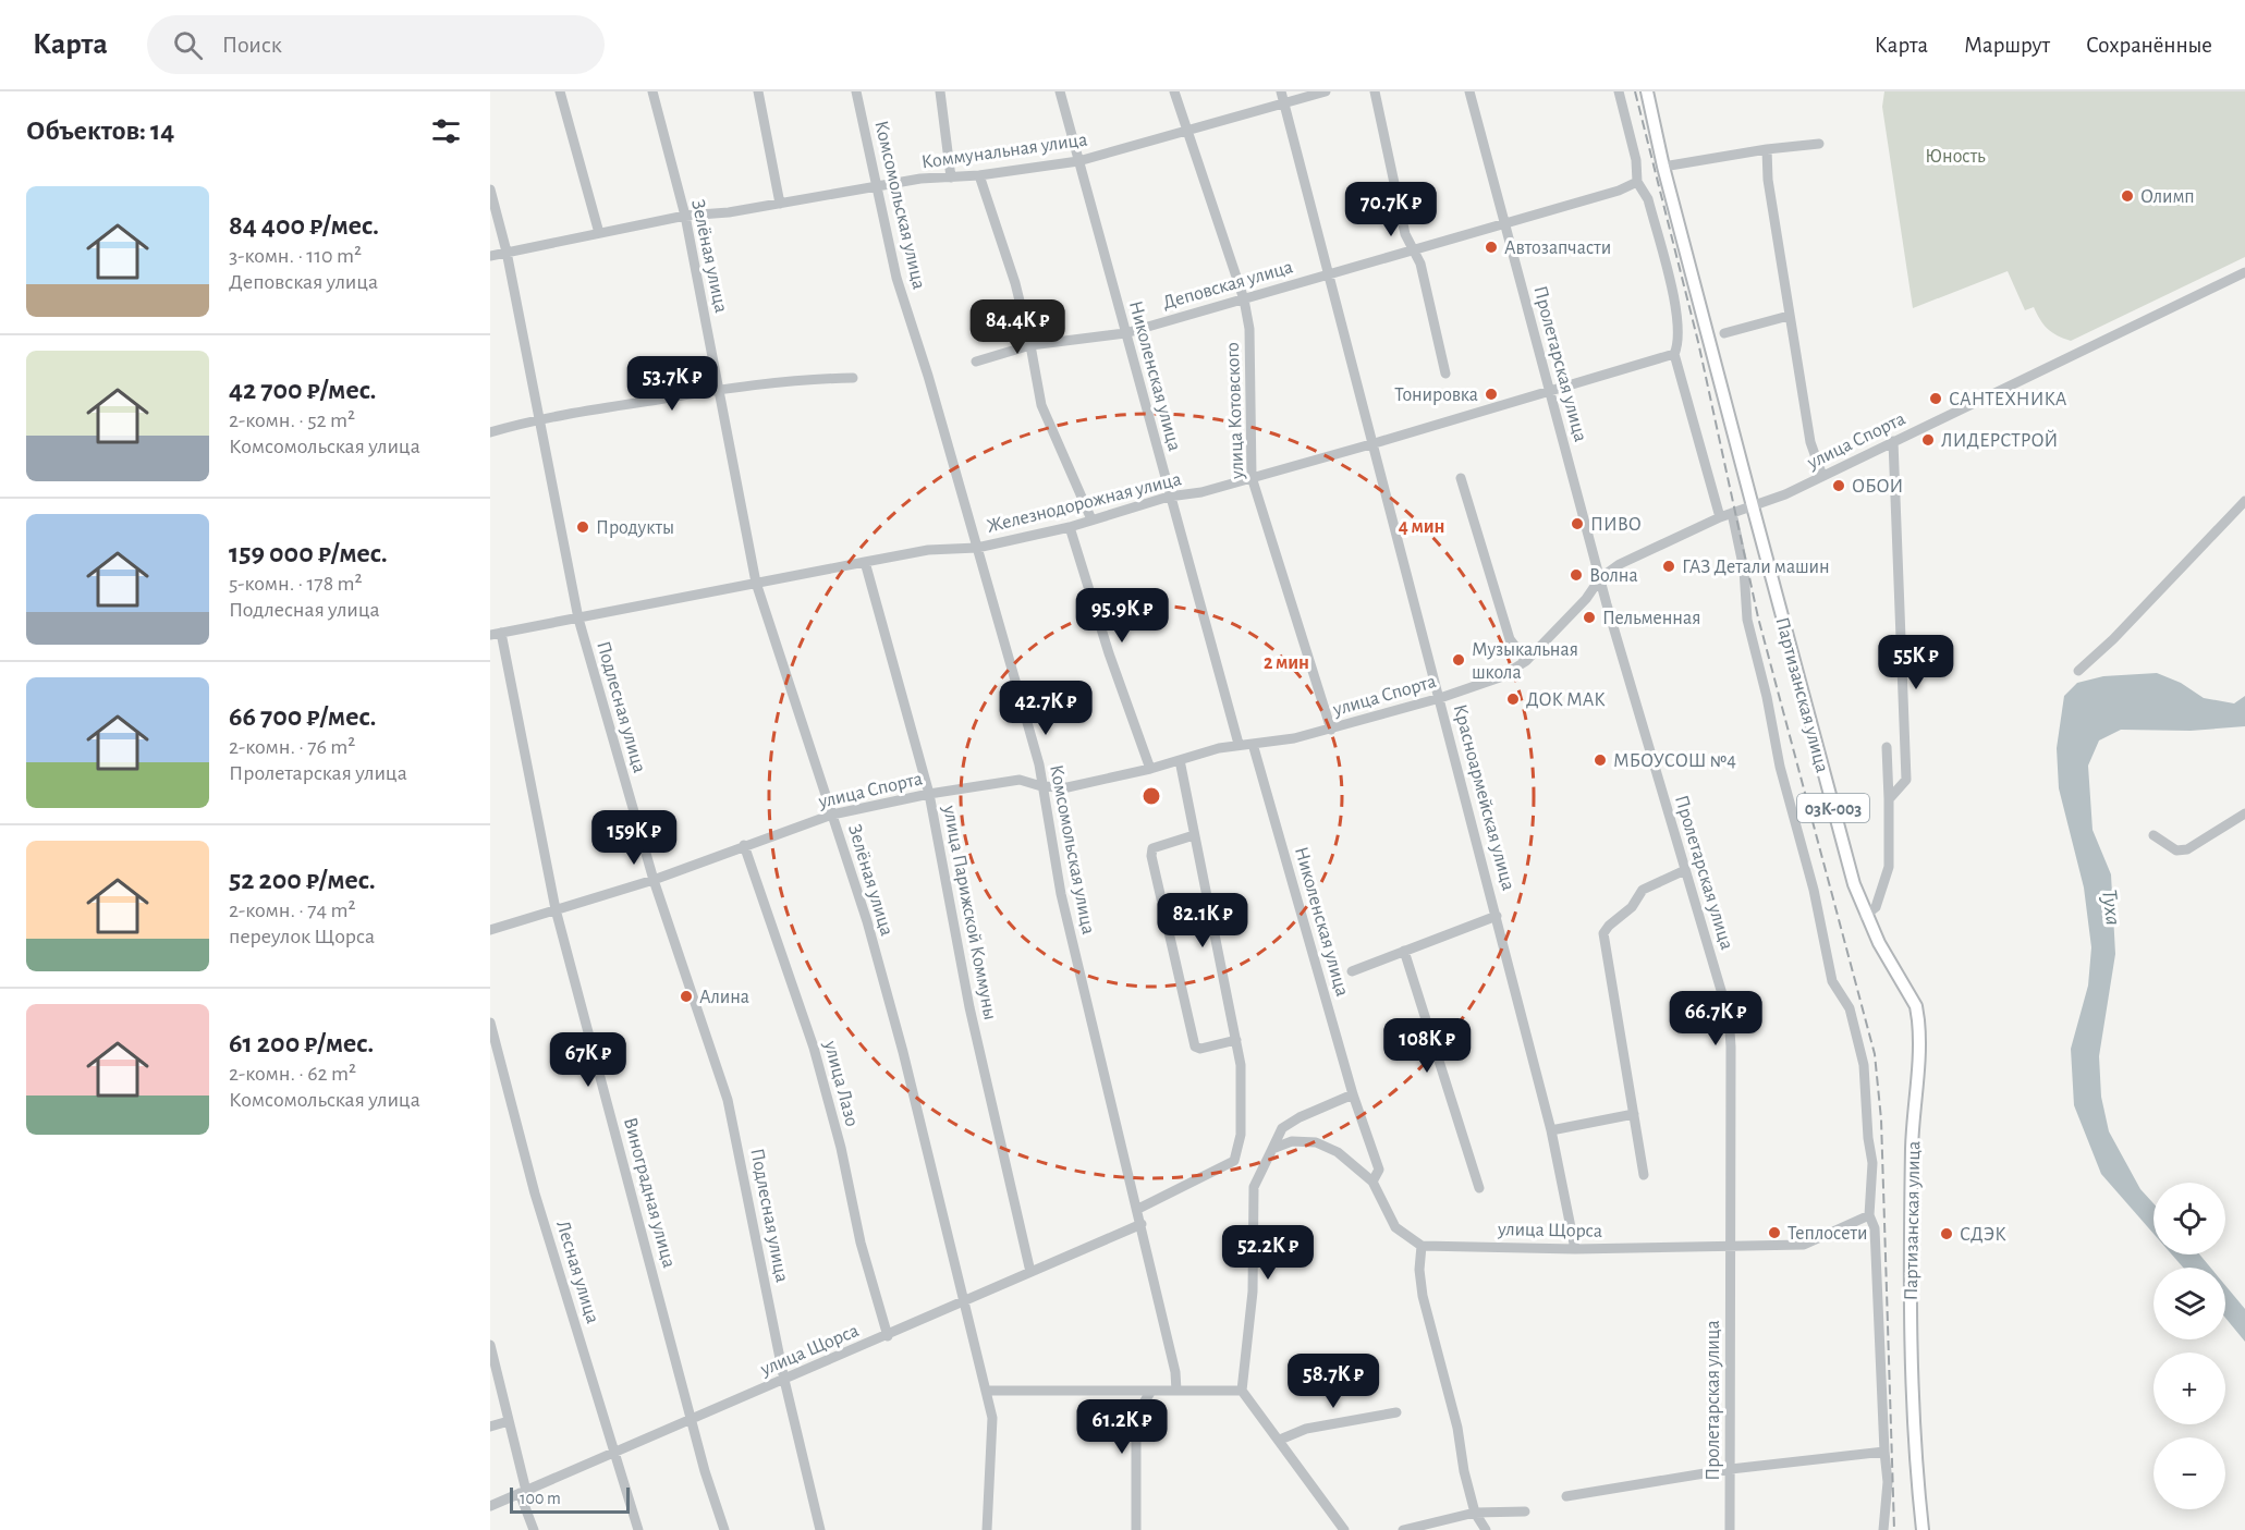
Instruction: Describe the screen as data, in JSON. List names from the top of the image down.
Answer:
{
  "streets": {
    "main road": ["Партизанская улица", "03К-003"],
    "street": [
      "Коммунальная улица",
      "Комсомольская улица",
      "Зелёная улица",
      "Деповская улица",
      "Пролетарская улица",
      "Николенская улица",
      "улица Котовского",
      "улица Спорта",
      "Железнодорожная улица",
      "Подлесная улица",
      "Красноармейская улица",
      "улица Парижской Коммуны",
      "улица Лазо",
      "Виноградная улица",
      "улица Щорса",
      "Лесная улица"
    ]
  },
  "crossings": [
    ["Коммунальная улица", "Комсомольская улица"],
    ["Коммунальная улица", "Зелёная улица"],
    ["Коммунальная улица", "Николенская улица"],
    ["Коммунальная улица", "улица Котовского"],
    ["Коммунальная улица", "Подлесная улица"],
    ["Коммунальная улица", "Красноармейская улица"],
    ["Комсомольская улица", "улица Спорта"],
    ["Комсомольская улица", "Железнодорожная улица"],
    ["Комсомольская улица", "улица Щорса"],
    ["Зелёная улица", "улица Спорта"],
    ["Зелёная улица", "Железнодорожная улица"],
    ["Зелёная улица", "улица Щорса"],
    ["Деповская улица", "Пролетарская улица"],
    ["Деповская улица", "Николенская улица"],
    ["Деповская улица", "улица Котовского"],
    ["Деповская улица", "Красноармейская улица"],
    ["Пролетарская улица", "улица Спорта"],
    ["Пролетарская улица", "Железнодорожная улица"],
    ["Пролетарская улица", "улица Щорса"],
    ["Николенская улица", "улица Спорта"],
    ["Николенская улица", "Железнодорожная улица"],
    ["улица Котовского", "улица Спорта"],
    ["улица Котовского", "Железнодорожная улица"],
    ["улица Спорта", "Партизанская улица"],
    ["улица Спорта", "Подлесная улица"],
    ["улица Спорта", "Красноармейская улица"],
    ["улица Спорта", "улица Парижской Коммуны"],
    ["улица Спорта", "улица Лазо"],
    ["улица Спорта", "Виноградная улица"],
    ["Железнодорожная улица", "Подлесная улица"],
    ["Железнодорожная улица", "Красноармейская улица"],
    ["Железнодорожная улица", "улица Парижской Коммуны"],
    ["Железнодорожная улица", "Виноградная улица"],
    ["Партизанская улица", "улица Щорса"],
    ["Подлесная улица", "улица Щорса"],
    ["Красноармейская улица", "улица Щорса"],
    ["улица Парижской Коммуны", "улица Щорса"],
    ["улица Лазо", "улица Щорса"],
    ["Виноградная улица", "улица Щорса"],
    ["улица Щорса", "Лесная улица"]
  ],
  "water": ["Туха"],
  "parks": ["Юность"],
  "places": [
    "Олимп",
    "Автозапчасти",
    "Тонировка",
    "САНТЕХНИКА",
    "ЛИДЕРСТРОЙ",
    "ОБОИ",
    "ПИВО",
    "Продукты",
    "ГАЗ Детали машин",
    "Волна",
    "Пельменная",
    "Музыкальная школа",
    "ДОК МАК",
    "МБОУСОШ №4",
    "Алина",
    "Теплосети",
    "СДЭК"
  ],
  "scale_bar": "100 m",
  "page": {
    "header": "Карта",
    "search": "Поиск",
    "nav": ["Карта", "Маршрут", "Сохранённые"],
    "heading": "Объектов: 14",
    "list": [
      {
        "name": "84 400 ₽/мес.",
        "note": "3-комн. · 110 m² · Деповская улица"
      },
      {
        "name": "42 700 ₽/мес.",
        "note": "2-комн. · 52 m² · Комсомольская улица"
      },
      {
        "name": "159 000 ₽/мес.",
        "note": "5-комн. · 178 m² · Подлесная улица"
      },
      {
        "name": "66 700 ₽/мес.",
        "note": "2-комн. · 76 m² · Пролетарская улица"
      },
      {
        "name": "52 200 ₽/мес.",
        "note": "2-комн. · 74 m² · переулок Щорса"
      },
      {
        "name": "61 200 ₽/мес.",
        "note": "2-комн. · 62 m² · Комсомольская улица"
      }
    ],
    "price": [
      "70.7K ₽",
      "84.4K ₽",
      "53.7K ₽",
      "95.9K ₽",
      "55K ₽",
      "42.7K ₽",
      "159K ₽",
      "82.1K ₽",
      "66.7K ₽",
      "108K ₽",
      "67K ₽",
      "52.2K ₽",
      "58.7K ₽",
      "61.2K ₽"
    ],
    "map_buttons": ["+", "−"],
    "scale": "100 m"
  },
  "rings": ["4 мин", "2 мин"]
}
